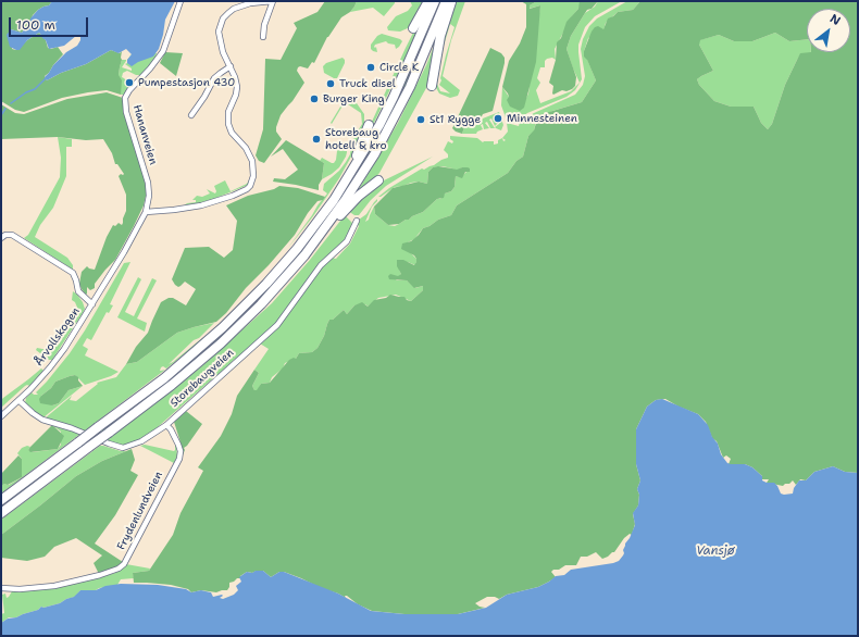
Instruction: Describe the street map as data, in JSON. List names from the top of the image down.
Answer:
{
  "streets": {
    "street": [
      "Hananveien",
      "Årvollskogen",
      "Storebaugveien",
      "Frydenlundveien"
    ]
  },
  "crossings": [
    ["Hananveien", "Årvollskogen"],
    ["Årvollskogen", "Storebaugveien"],
    ["Storebaugveien", "Frydenlundveien"]
  ],
  "water": ["Vansjø"],
  "places": [
    "Circle K",
    "Pumpestasjon 430",
    "Truck disel",
    "Burger King",
    "Minnesteinen",
    "St1 Rygge",
    "Storebaug hotell & kro"
  ],
  "scale_bar": "100 m",
  "north": "top right"
}
